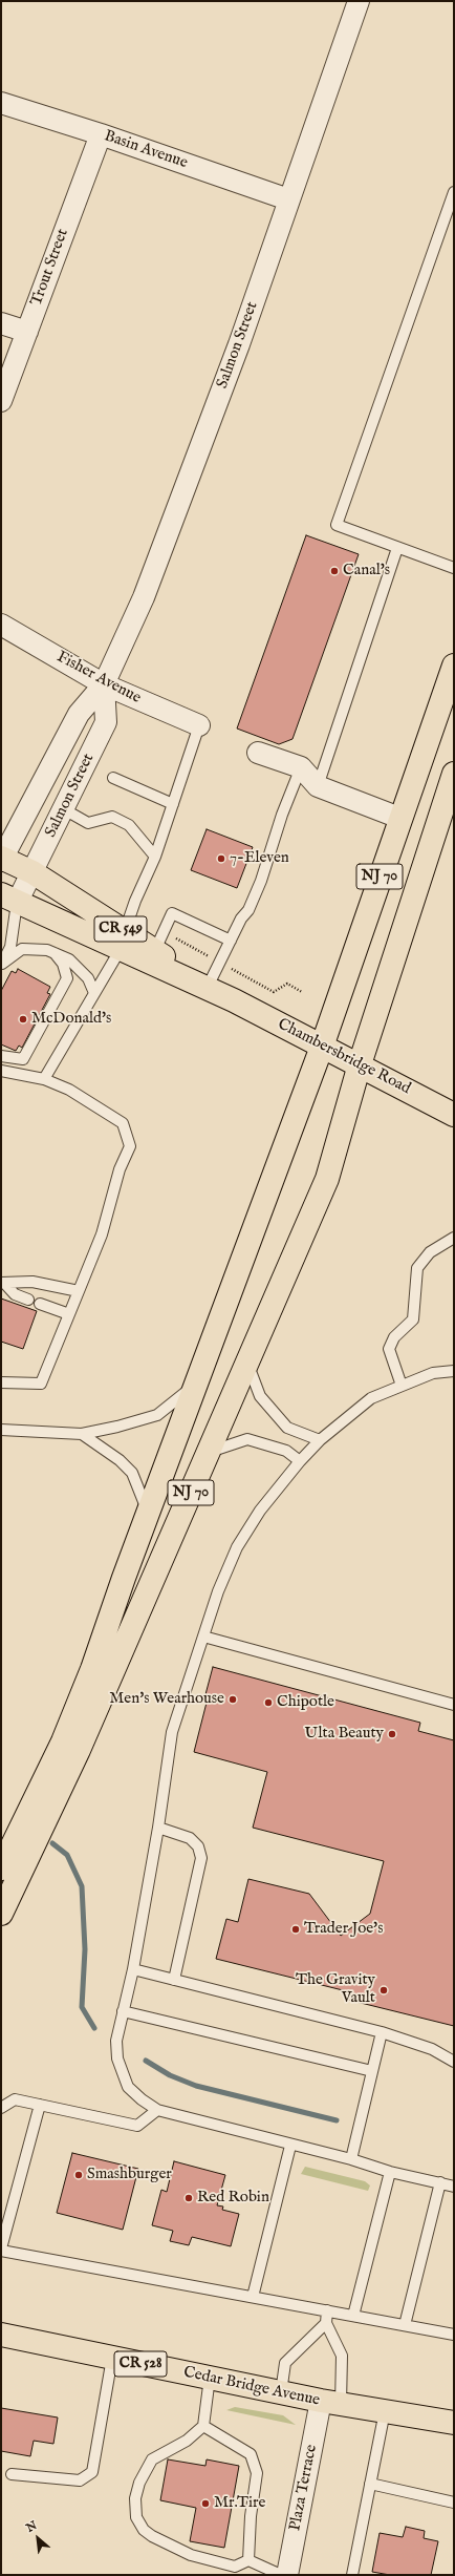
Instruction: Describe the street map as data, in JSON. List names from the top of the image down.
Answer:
{
  "streets": {
    "main road": [
      "NJ 70",
      "CR 549",
      "Chambersbridge Road",
      "CR 528",
      "Cedar Bridge Avenue"
    ],
    "street": [
      "Basin Avenue",
      "Trout Street",
      "Salmon Street",
      "Fisher Avenue",
      "Plaza Terrace"
    ]
  },
  "crossings": [
    ["Basin Avenue", "Trout Street"],
    ["Basin Avenue", "Salmon Street"],
    ["Salmon Street", "Fisher Avenue"],
    ["Salmon Street", "Chambersbridge Road"],
    ["NJ 70", "Chambersbridge Road"],
    ["Cedar Bridge Avenue", "Plaza Terrace"]
  ],
  "places": [
    "Canal's",
    "7-Eleven",
    "McDonald's",
    "Men's Wearhouse",
    "Chipotle",
    "Ulta Beauty",
    "Trader Joe's",
    "The Gravity Vault",
    "Smashburger",
    "Red Robin",
    "Mr.Tire"
  ],
  "north": "top left"
}
